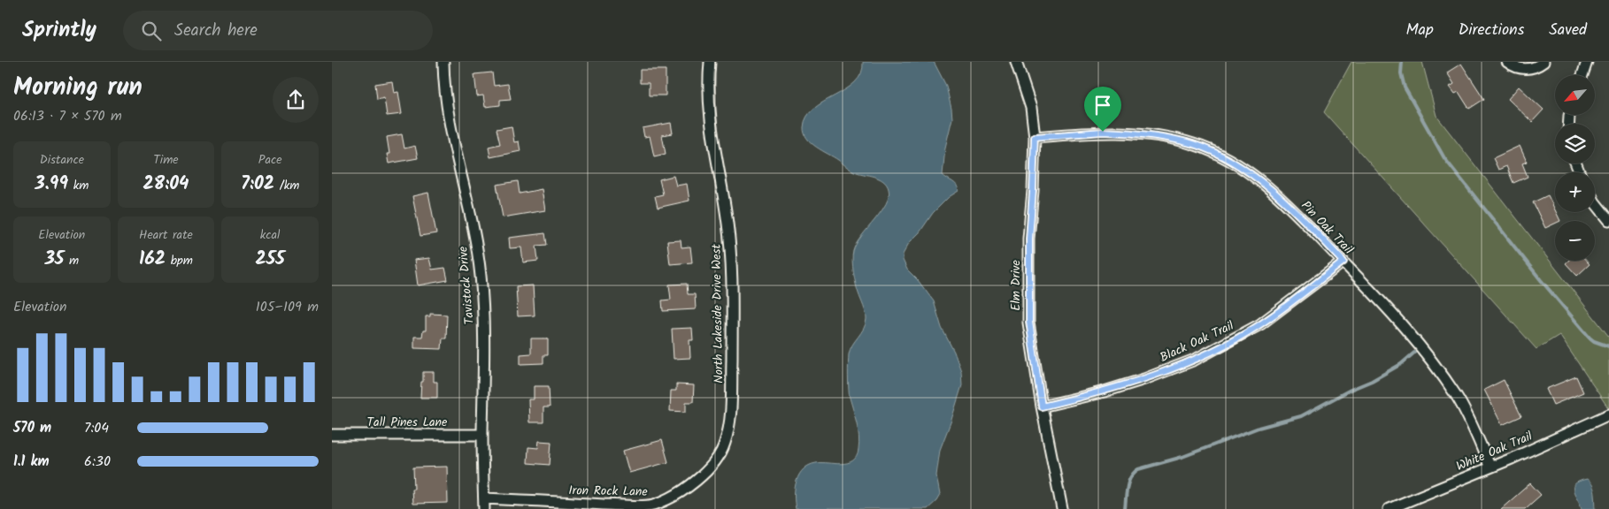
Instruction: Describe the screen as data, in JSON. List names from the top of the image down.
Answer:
{
  "streets": {
    "street": [
      "Pin Oak Trail",
      "Tavistock Drive",
      "Elm Drive",
      "North Lakeside Drive West",
      "Black Oak Trail",
      "Tall Pines Lane",
      "White Oak Trail",
      "Iron Rock Lane"
    ]
  },
  "crossings": [
    ["Pin Oak Trail", "Elm Drive"],
    ["Pin Oak Trail", "Black Oak Trail"],
    ["Pin Oak Trail", "White Oak Trail"],
    ["Tavistock Drive", "Tall Pines Lane"],
    ["Tavistock Drive", "Iron Rock Lane"],
    ["Elm Drive", "Black Oak Trail"],
    ["North Lakeside Drive West", "Iron Rock Lane"]
  ],
  "north": "bottom left",
  "page": {
    "header": "Sprintly",
    "search": "Search here",
    "nav": ["Map", "Directions", "Saved"],
    "heading": ["Morning run", "06:13 · 7 × 570 m"],
    "map_buttons": ["+", "−"],
    "stats": [
      ["Distance", "3.99 km"],
      ["Time", "28:04"],
      ["Pace", "7:02 /km"],
      ["Elevation", "35 m"],
      ["Heart rate", "162 bpm"],
      ["kcal", "255"]
    ],
    "chart": ["Elevation", "105–109 m"],
    "list": [
      {
        "name": "570 m",
        "note": "7:04"
      },
      {
        "name": "1.1 km",
        "note": "6:30"
      }
    ]
  }
}
